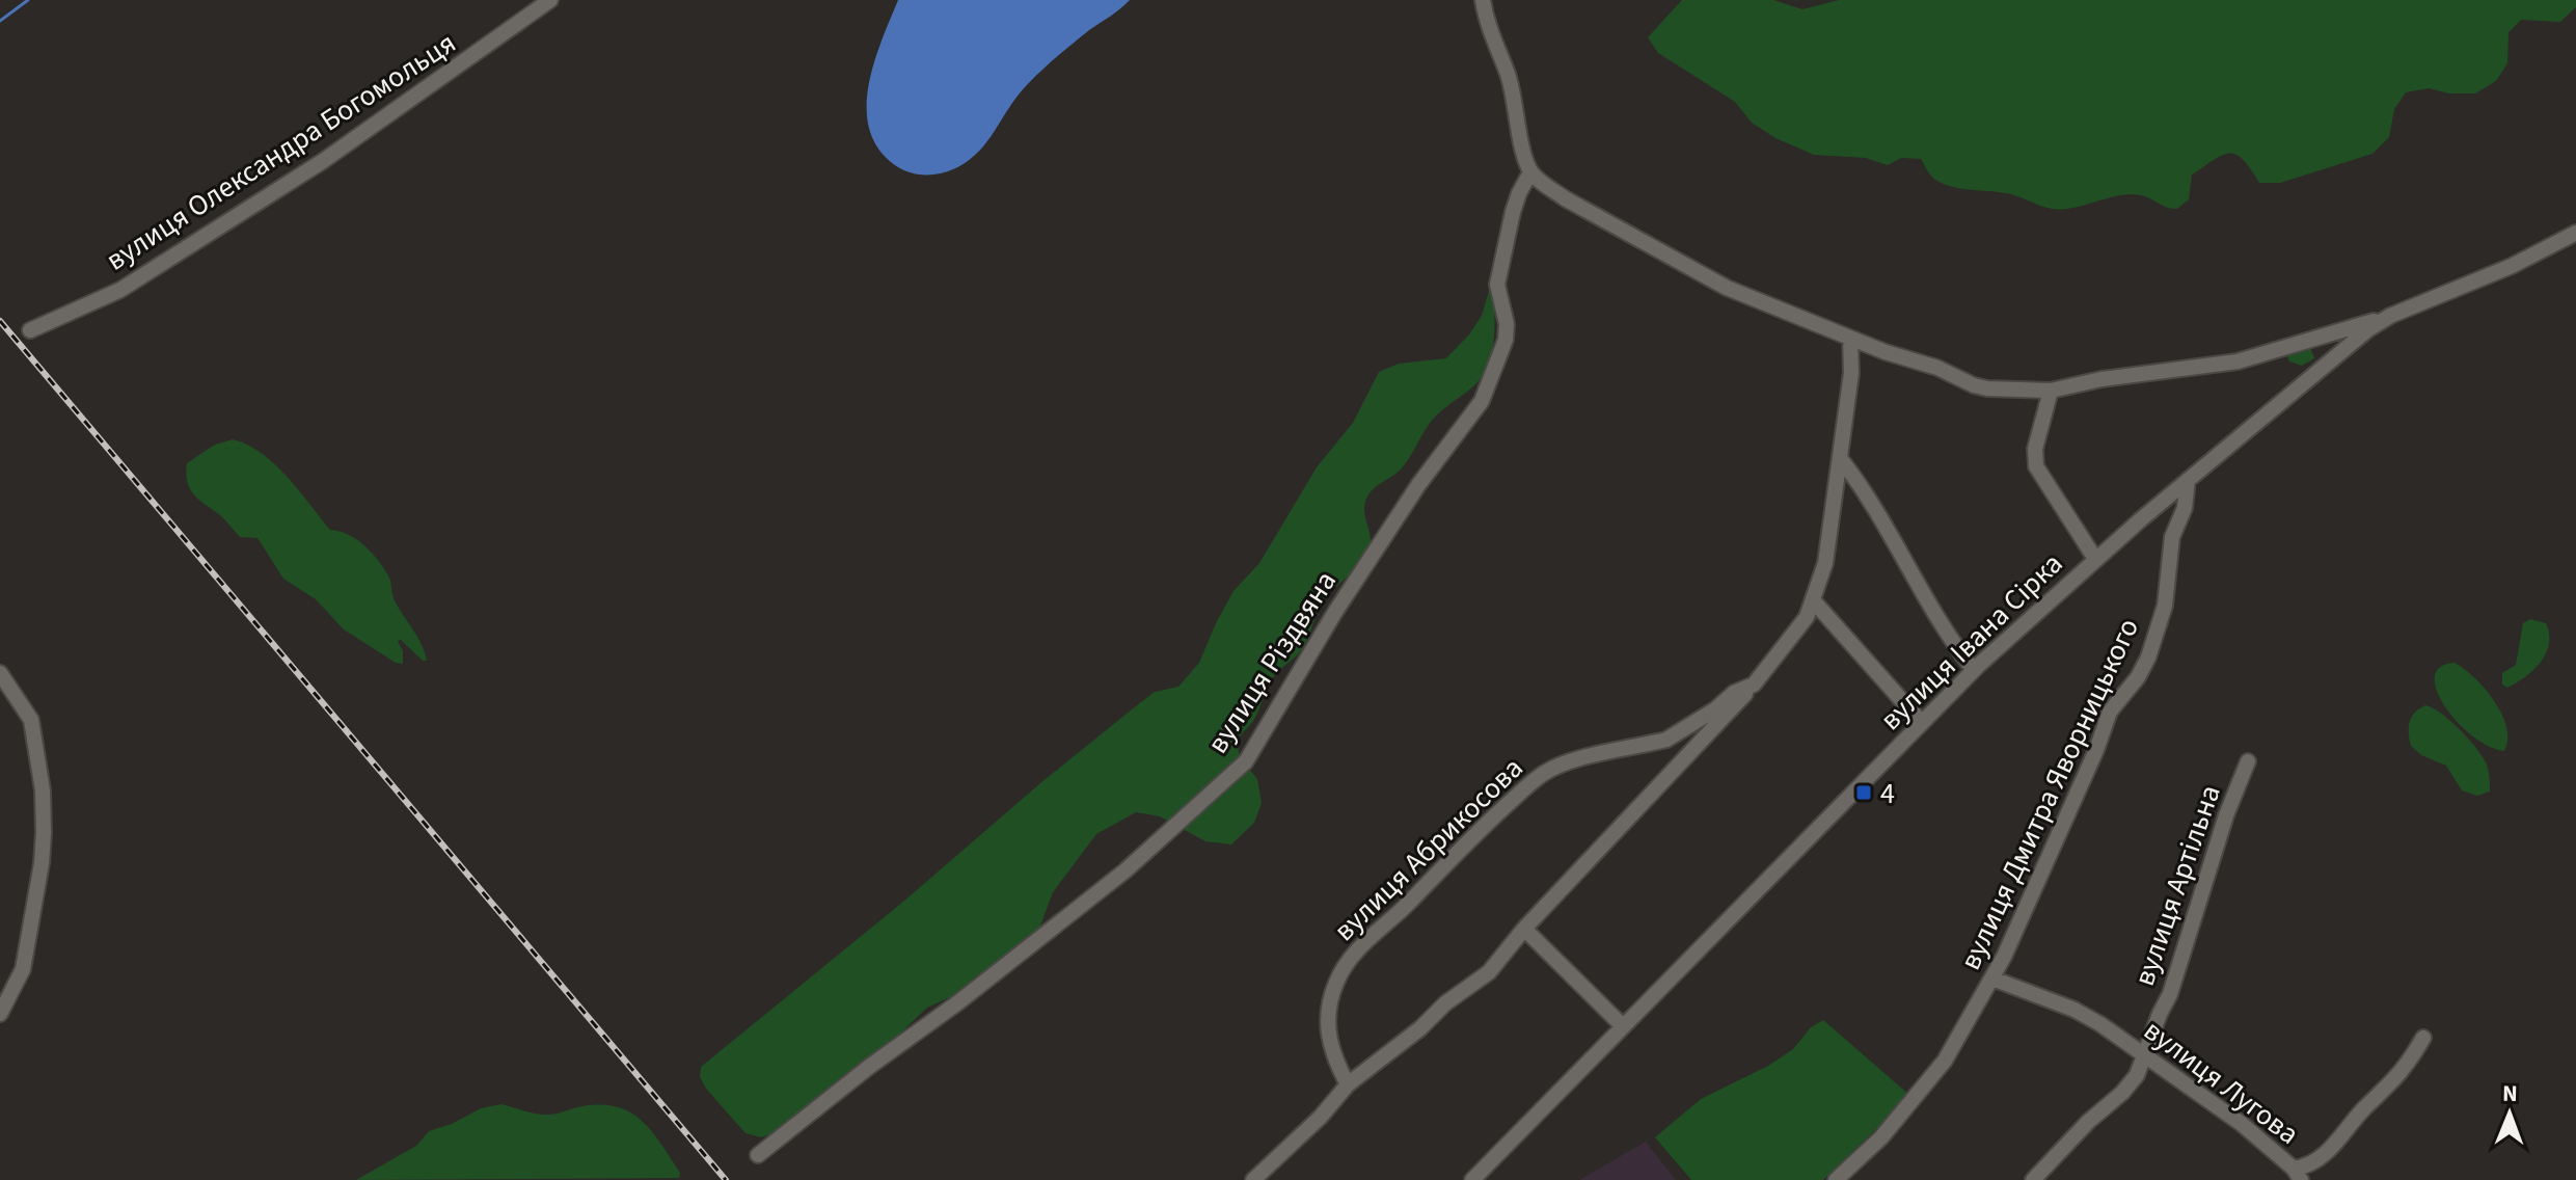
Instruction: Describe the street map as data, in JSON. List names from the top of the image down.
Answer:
{
  "streets": {
    "street": [
      "вулиця Олександра Богомольця",
      "вулиця Івана Сірка",
      "вулиця Різдвяна",
      "вулиця Дмитра Яворницького",
      "вулиця Абрикосова",
      "вулиця Артільна",
      "вулиця Лугова"
    ]
  },
  "crossings": [
    ["вулиця Івана Сірка", "вулиця Дмитра Яворницького"],
    ["вулиця Дмитра Яворницького", "вулиця Лугова"],
    ["вулиця Артільна", "вулиця Лугова"]
  ],
  "places": {
    "transit": ["4"]
  },
  "north": "top"
}
